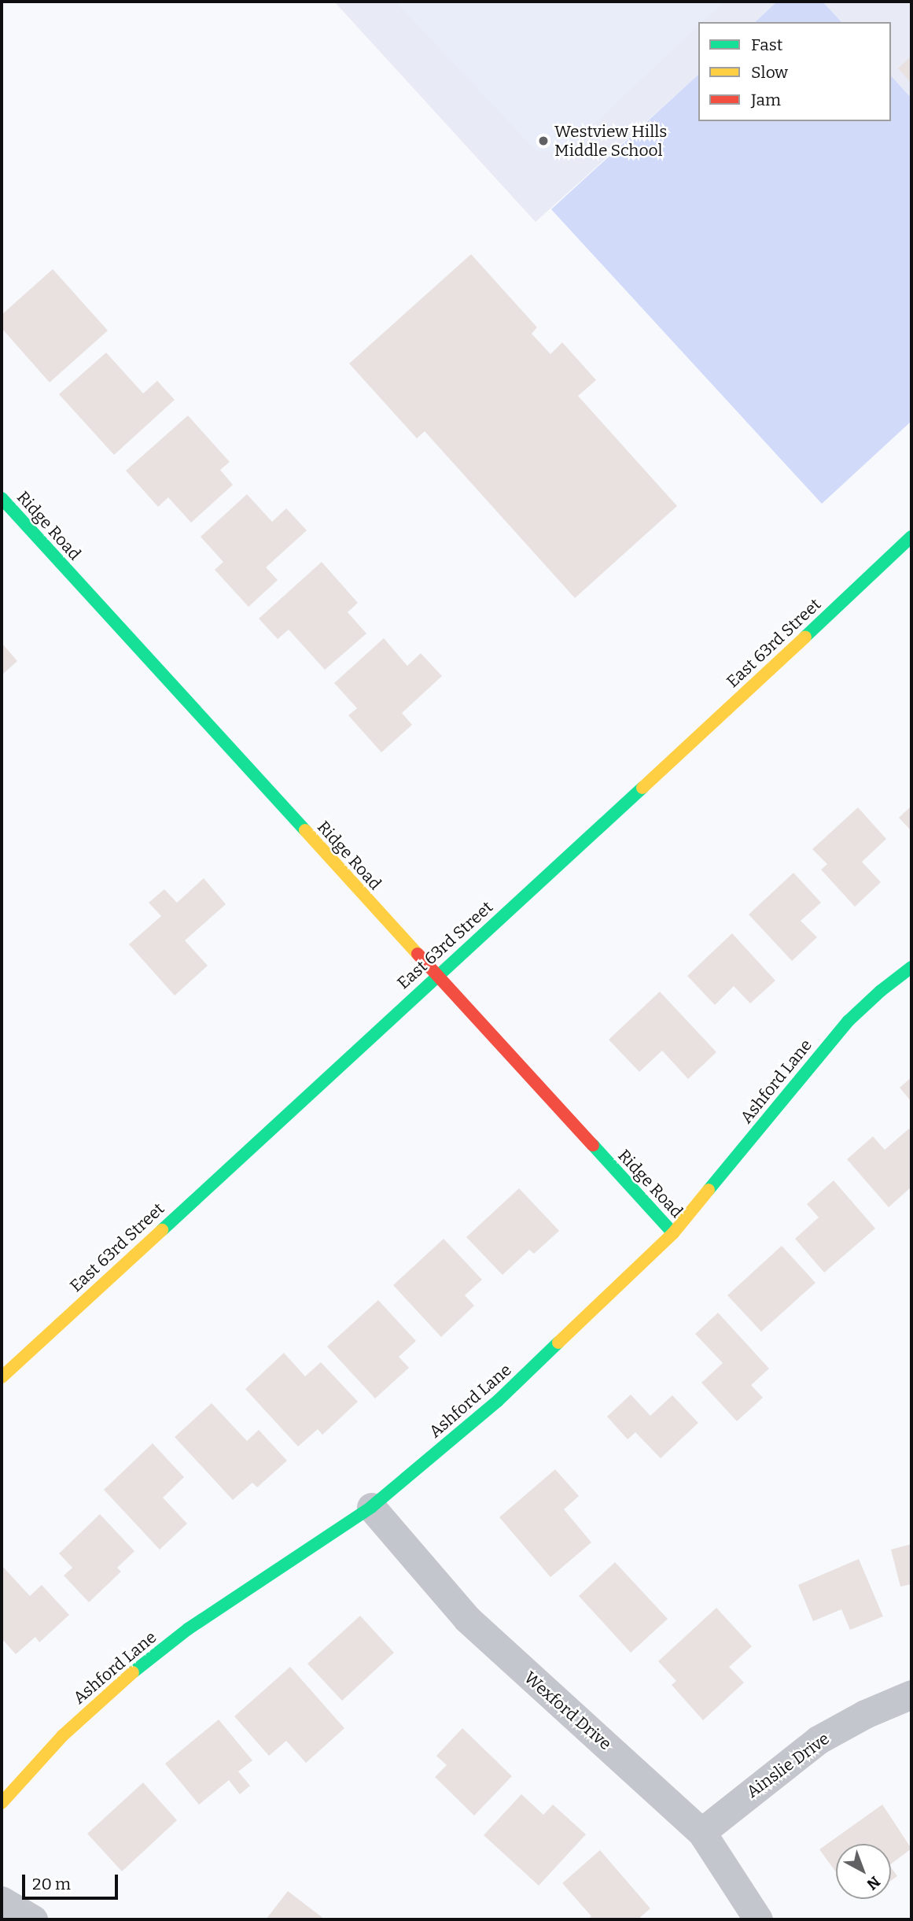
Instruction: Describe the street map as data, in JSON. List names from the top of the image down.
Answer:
{
  "streets": {
    "street": [
      "Ridge Road",
      "East 63rd Street",
      "Ashford Lane",
      "Wexford Drive",
      "Ainslie Drive"
    ]
  },
  "crossings": [
    ["Ridge Road", "East 63rd Street"],
    ["Ridge Road", "Ashford Lane"],
    ["Ashford Lane", "Wexford Drive"],
    ["Wexford Drive", "Ainslie Drive"]
  ],
  "places": ["Westview Hills Middle School"],
  "legend": ["Fast", "Slow", "Jam"],
  "scale_bar": "20 m",
  "north": "bottom right"
}
